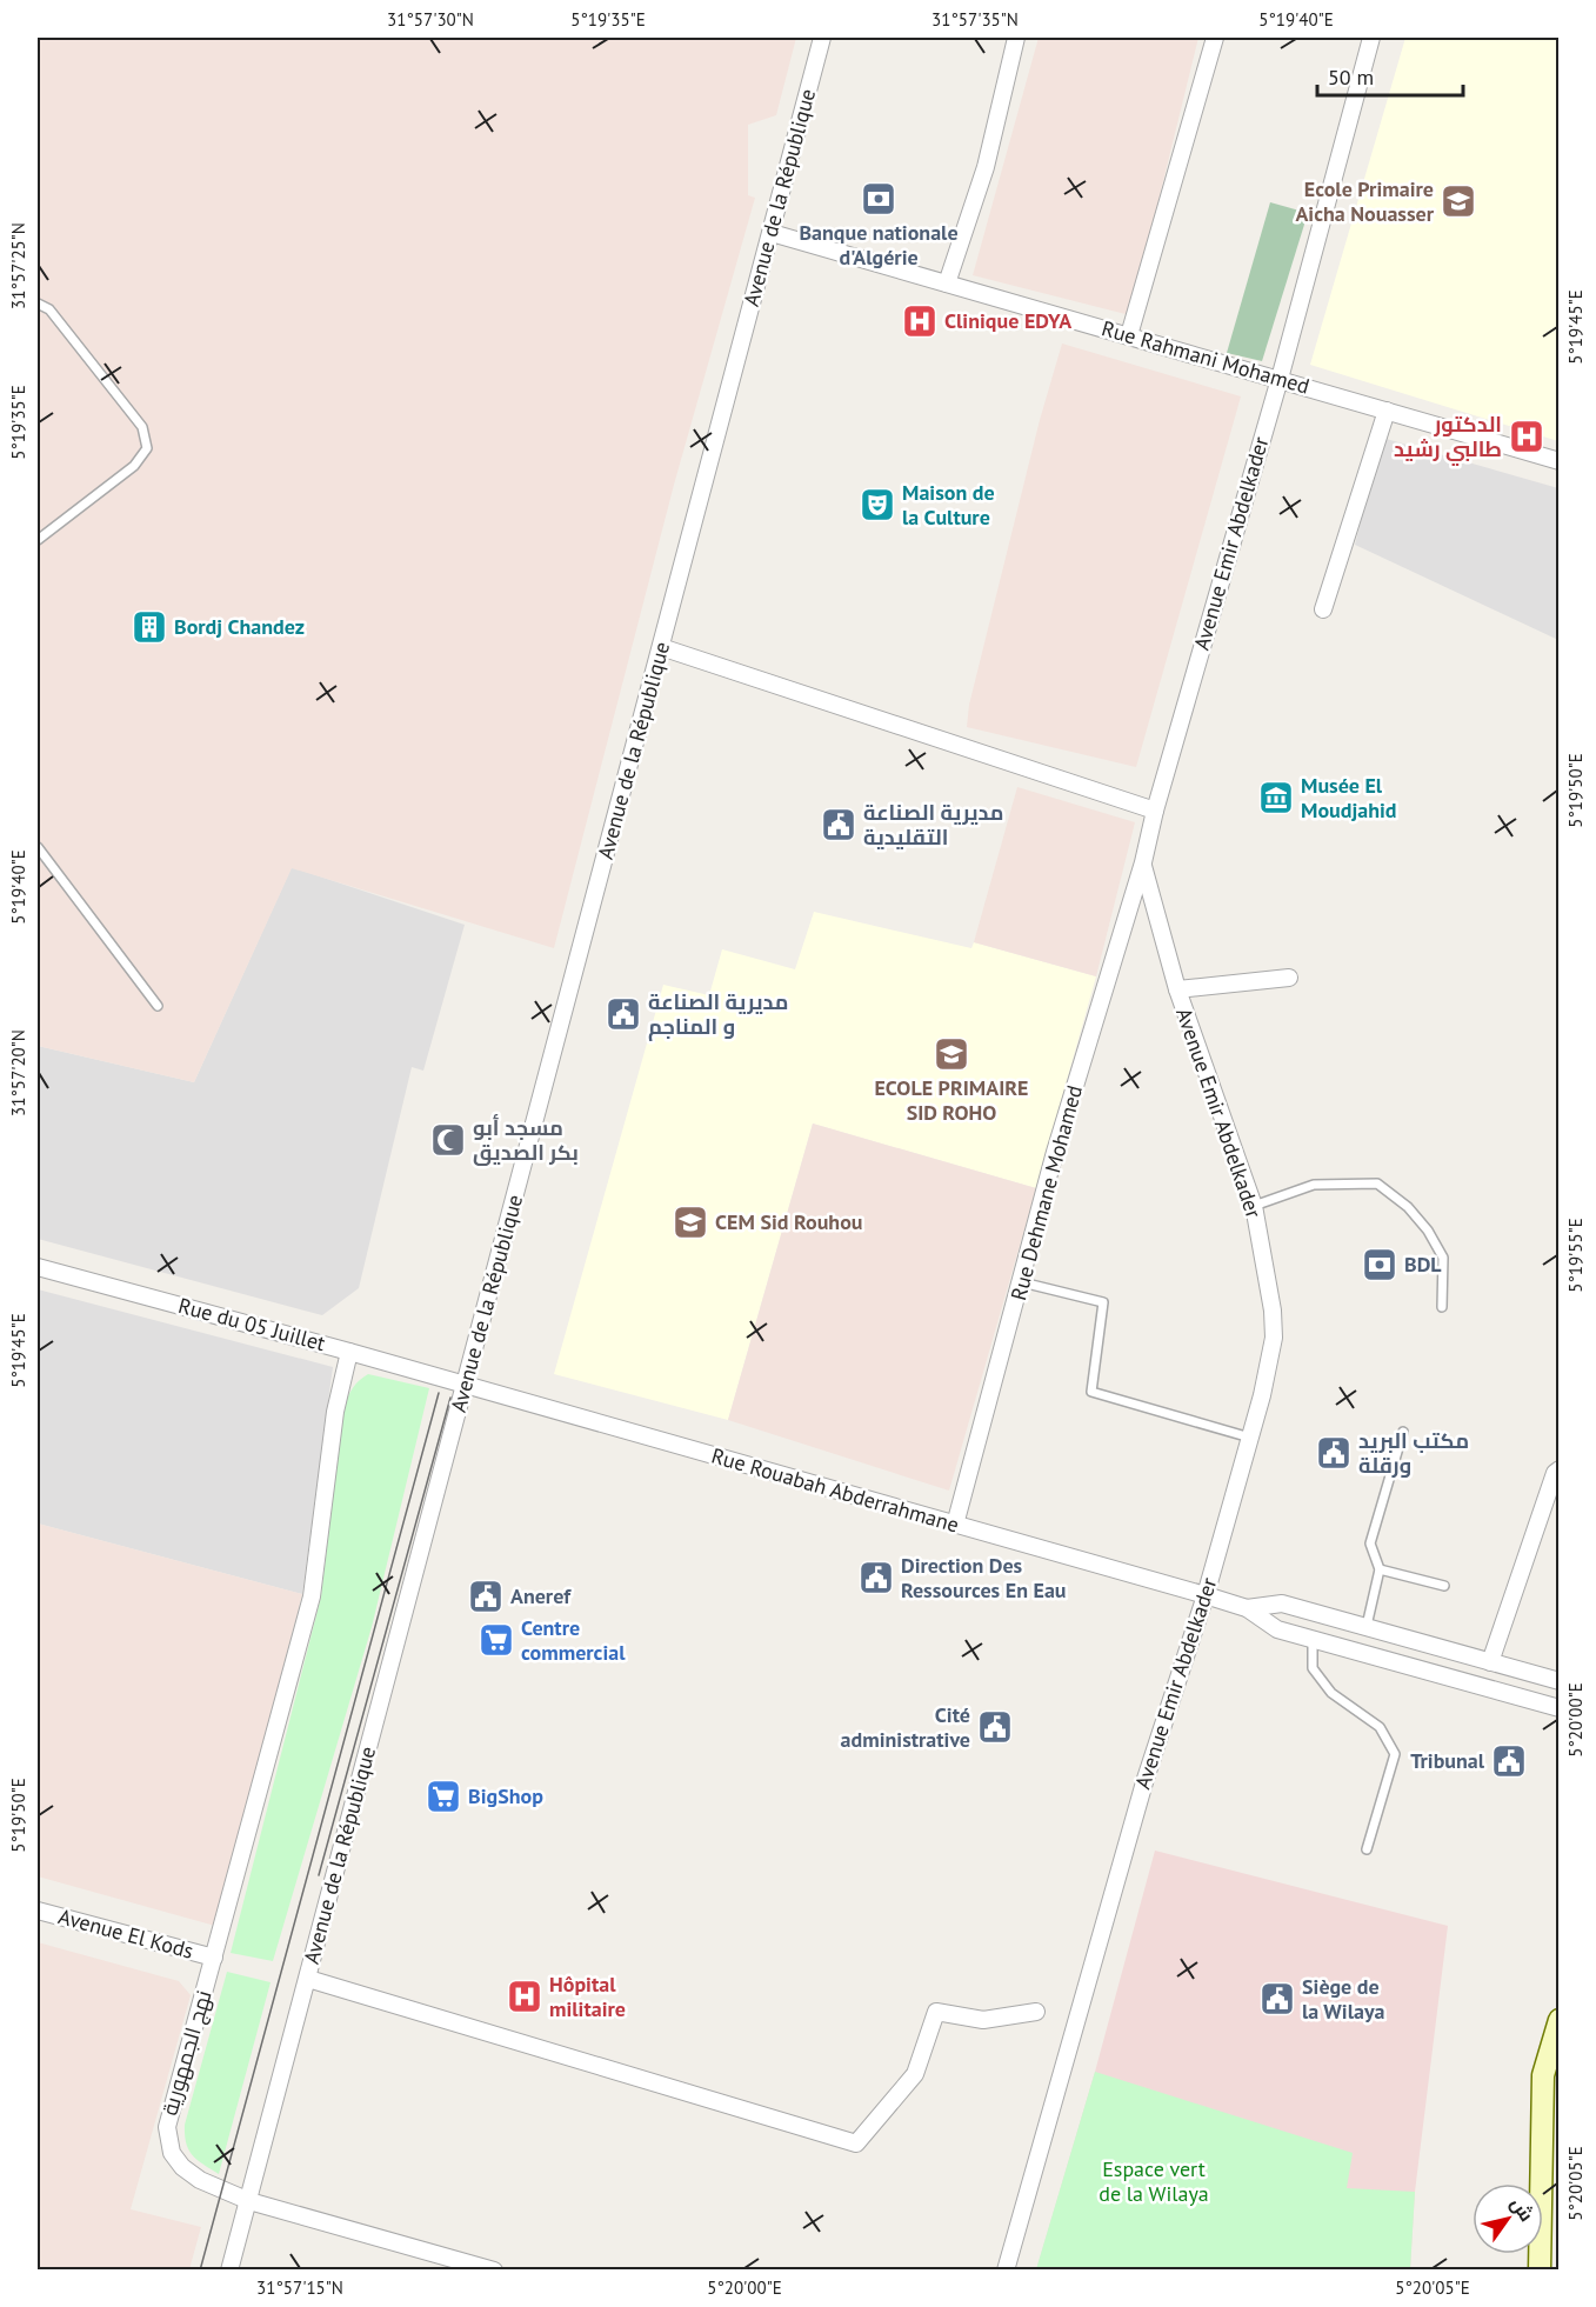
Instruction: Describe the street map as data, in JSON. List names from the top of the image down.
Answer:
{
  "streets": {
    "street": [
      "Avenue de la République",
      "Rue Rahmani Mohamed",
      "Avenue Emir Abdelkader",
      "Rue Dehmane Mohamed",
      "Rue du 05 Juillet",
      "Rue Rouabah Abderrahmane",
      "Avenue El Kods",
      "نهج الجمهورية"
    ]
  },
  "crossings": [
    ["Avenue de la République", "Rue Rahmani Mohamed"],
    ["Avenue de la République", "Rue du 05 Juillet"],
    ["Avenue de la République", "Rue Rouabah Abderrahmane"],
    ["Avenue de la République", "نهج الجمهورية"],
    ["Rue Rahmani Mohamed", "Avenue Emir Abdelkader"],
    ["Avenue Emir Abdelkader", "Rue Dehmane Mohamed"],
    ["Avenue Emir Abdelkader", "Rue Rouabah Abderrahmane"],
    ["Rue Dehmane Mohamed", "Rue Rouabah Abderrahmane"],
    ["Rue du 05 Juillet", "Rue Rouabah Abderrahmane"],
    ["Avenue El Kods", "نهج الجمهورية"]
  ],
  "parks": ["Espace vert de la Wilaya"],
  "places": {
    "bank": ["Banque nationale d'Algérie", "BDL"],
    "school or university": ["Ecole Primaire Aicha Nouasser", "ECOLE PRIMAIRE SID ROHO", "CEM Sid Rouhou"],
    "hospital": ["Clinique EDYA", "الدكتور طالبي رشيد", "Hôpital militaire"],
    "theatre": ["Maison de la Culture"],
    "building": ["Bordj Chandez"],
    "museum": ["Musée El Moudjahid"],
    "public building": [
      "مديرية الصناعة التقليدية",
      "مديرية الصناعة و المناجم",
      "مكتب البريد ورقلة",
      "Direction Des Ressources En Eau",
      "Aneref",
      "Cité administrative",
      "Tribunal",
      "Siège de la Wilaya"
    ],
    "mosque": ["مسجد أبو بكر الصديق"],
    "supermarket": ["Centre commercial", "BigShop"]
  },
  "scale_bar": "50 m",
  "north": "top right",
  "coordinates": [
    "31°57'30\"N",
    "5°19'35\"E",
    "31°57'35\"N",
    "5°19'40\"E",
    "31°57'25\"N",
    "5°19'45\"E",
    "5°19'50\"E",
    "31°57'20\"N",
    "5°19'55\"E",
    "5°20'00\"E",
    "5°20'05\"E",
    "31°57'15\"N"
  ]
}
